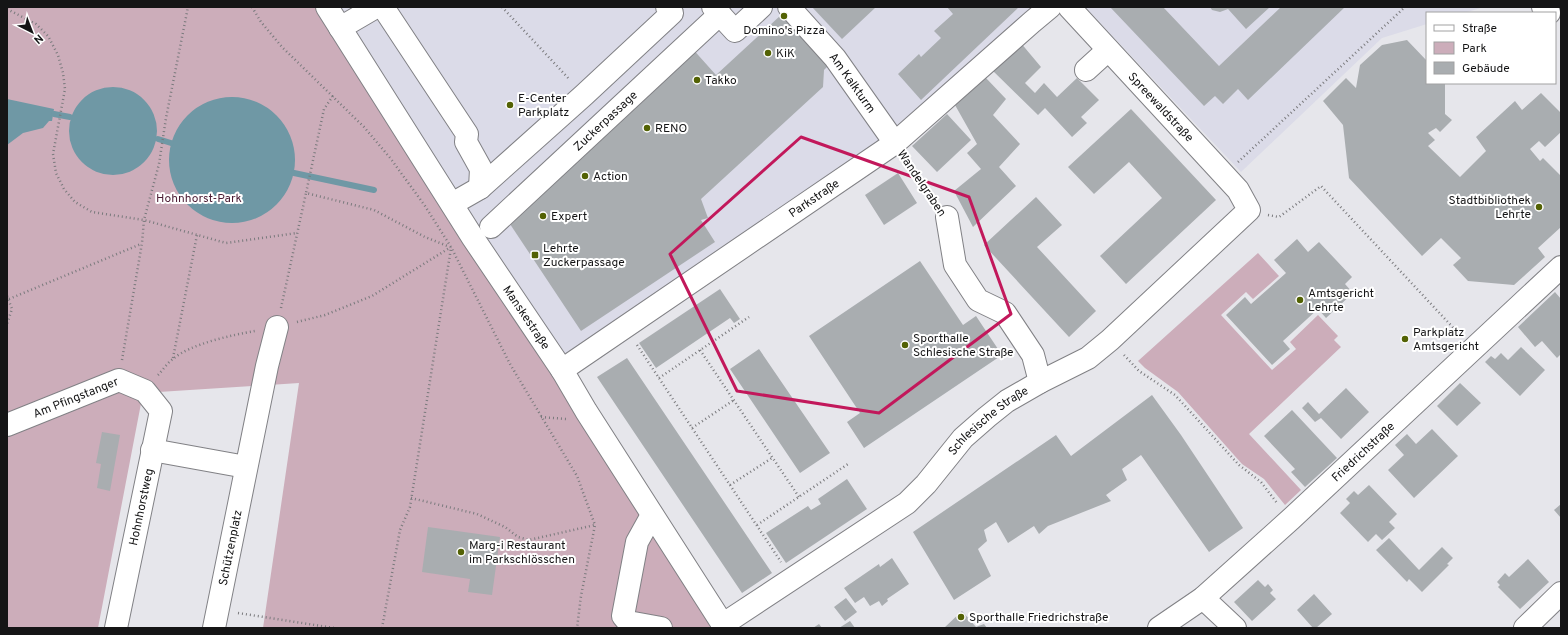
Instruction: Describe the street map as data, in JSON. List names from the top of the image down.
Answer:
{
  "streets": {
    "street": [
      "Am Kalkturm",
      "Spreewaldstraße",
      "Zuckerpassage",
      "Wandelgraben",
      "Parkstraße",
      "Manskestraße",
      "Am Pfingstanger",
      "Schlesische Straße",
      "Friedrichstraße",
      "Hohnhorstweg",
      "Schützenplatz"
    ]
  },
  "crossings": [
    ["Am Kalkturm", "Wandelgraben"],
    ["Am Kalkturm", "Parkstraße"],
    ["Spreewaldstraße", "Schlesische Straße"],
    ["Zuckerpassage", "Manskestraße"],
    ["Wandelgraben", "Parkstraße"],
    ["Wandelgraben", "Schlesische Straße"],
    ["Parkstraße", "Manskestraße"],
    ["Manskestraße", "Schlesische Straße"],
    ["Am Pfingstanger", "Hohnhorstweg"]
  ],
  "parks": ["Hohnhorst-Park"],
  "places": {
    "other": [
      "Domino's Pizza",
      "KiK",
      "Takko",
      "E-Center Parkplatz",
      "RENO",
      "Action",
      "Stadtbibliothek Lehrte",
      "Expert",
      "Amtsgericht Lehrte",
      "Parkplatz Amtsgericht",
      "Sporthalle Schlesische Straße",
      "Marg-i Restaurant im Parkschlösschen",
      "Sporthalle Friedrichstraße"
    ],
    "transit": ["Lehrte Zuckerpassage"]
  },
  "legend": ["Straße", "Park", "Gebäude"],
  "north": "bottom right"
}
